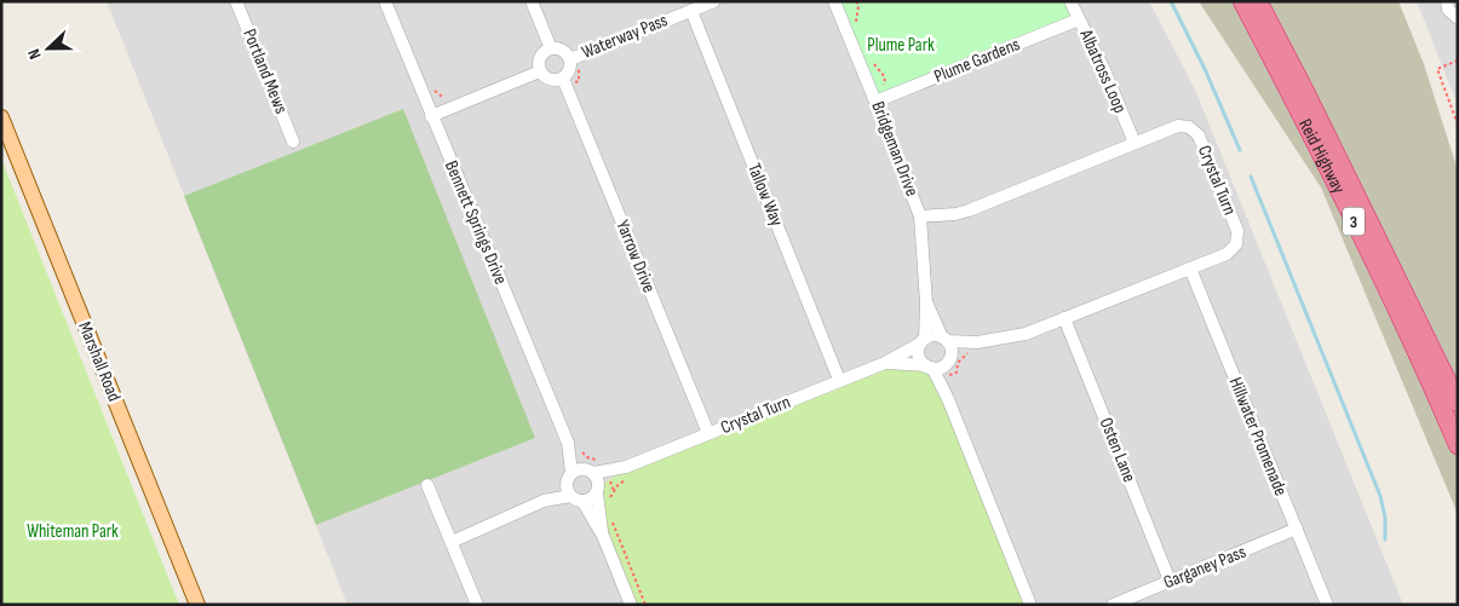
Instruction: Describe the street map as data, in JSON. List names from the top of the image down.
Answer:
{
  "streets": {
    "highway": ["Reid Highway", "3"],
    "main road": ["Marshall Road"],
    "street": [
      "Waterway Pass",
      "Plume Gardens",
      "Portland Mews",
      "Albatross Loop",
      "Bridgeman Drive",
      "Crystal Turn",
      "Tallow Way",
      "Bennett Springs Drive",
      "Yarrow Drive",
      "Hillwater Promenade",
      "Osten Lane",
      "Garganey Pass"
    ]
  },
  "crossings": [
    ["Waterway Pass", "Tallow Way"],
    ["Waterway Pass", "Yarrow Drive"],
    ["Plume Gardens", "Albatross Loop"],
    ["Plume Gardens", "Bridgeman Drive"],
    ["Albatross Loop", "Crystal Turn"],
    ["Bridgeman Drive", "Crystal Turn"],
    ["Crystal Turn", "Tallow Way"],
    ["Crystal Turn", "Bennett Springs Drive"],
    ["Crystal Turn", "Yarrow Drive"],
    ["Crystal Turn", "Hillwater Promenade"],
    ["Crystal Turn", "Osten Lane"],
    ["Hillwater Promenade", "Garganey Pass"],
    ["Osten Lane", "Garganey Pass"]
  ],
  "parks": ["Plume Park", "Whiteman Park"],
  "north": "left"
}
